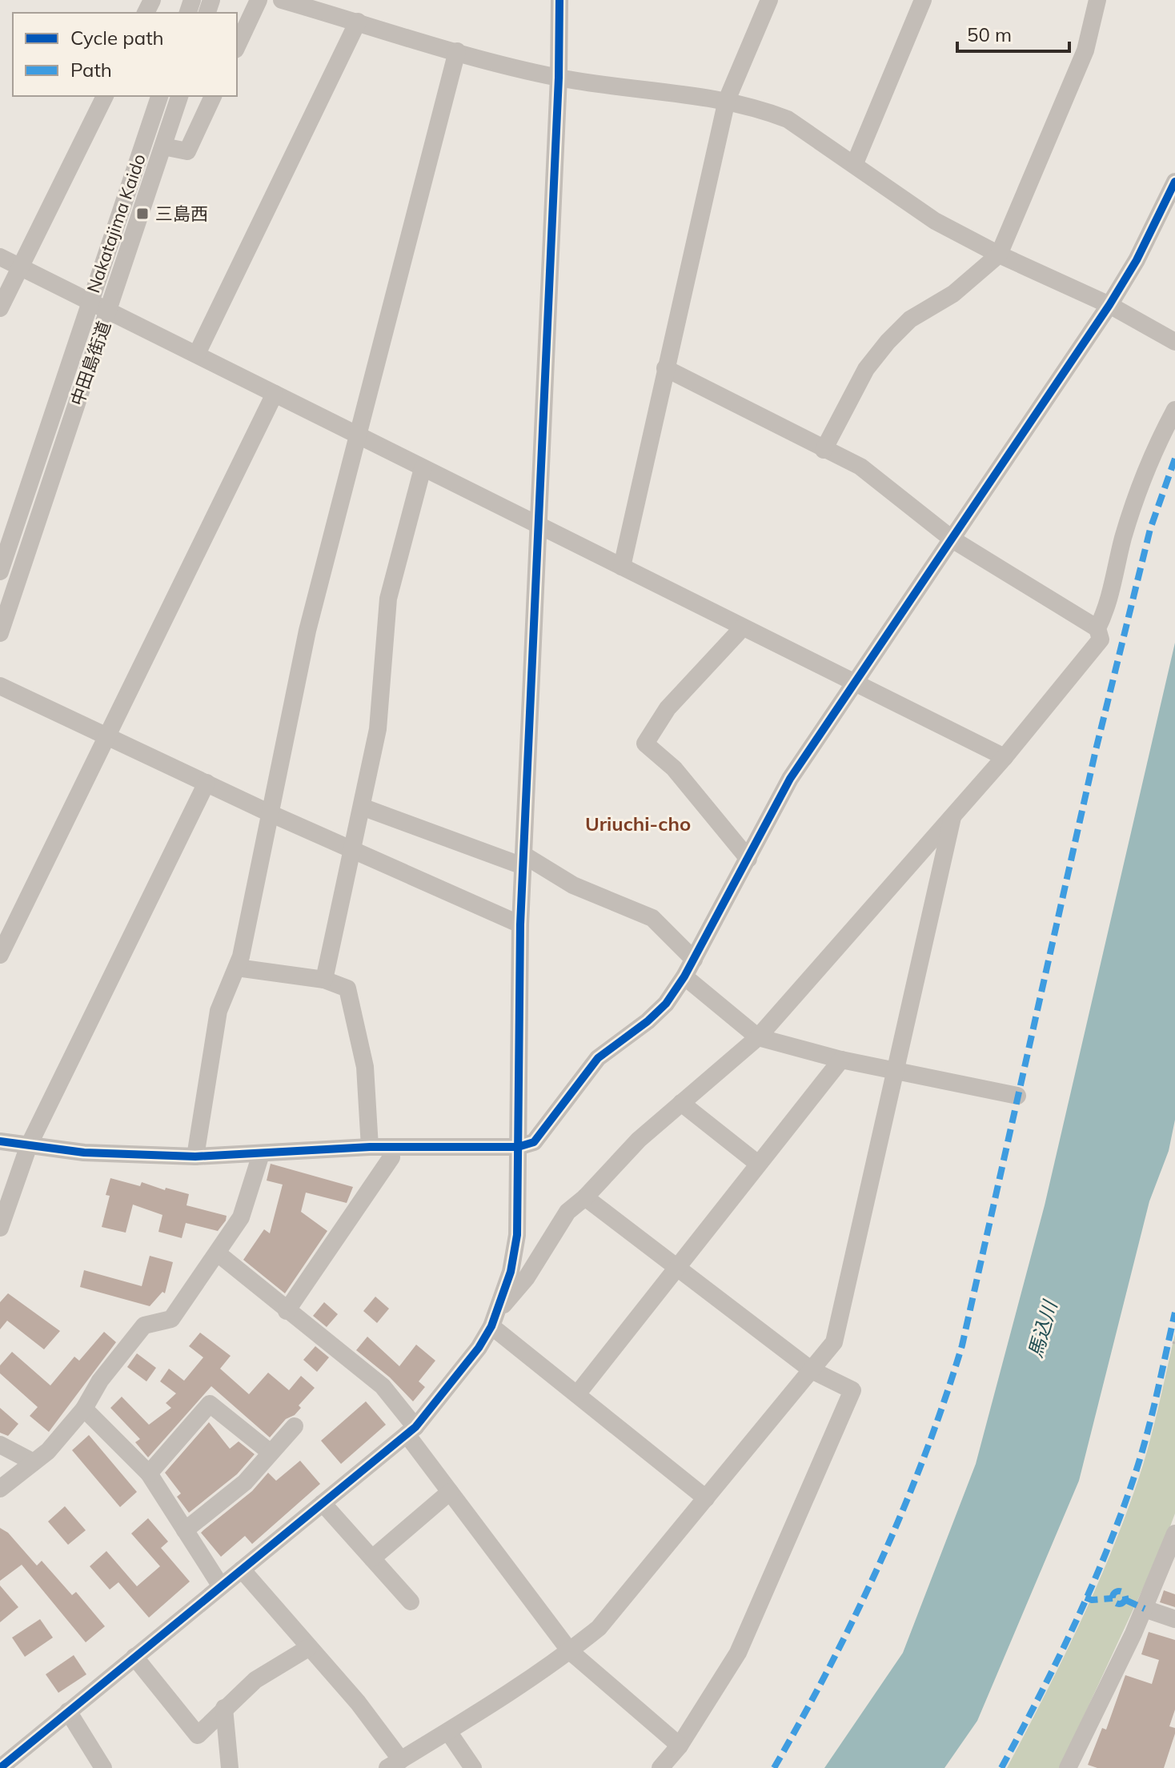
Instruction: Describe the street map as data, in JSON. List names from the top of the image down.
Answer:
{
  "streets": {
    "street": ["Nakatajima Kaido", "中田島街道"]
  },
  "districts": ["Uriuchi-cho"],
  "water": ["馬込川"],
  "places": {
    "transit": ["三島西"]
  },
  "legend": ["Cycle path", "Path"],
  "scale_bar": "50 m"
}
